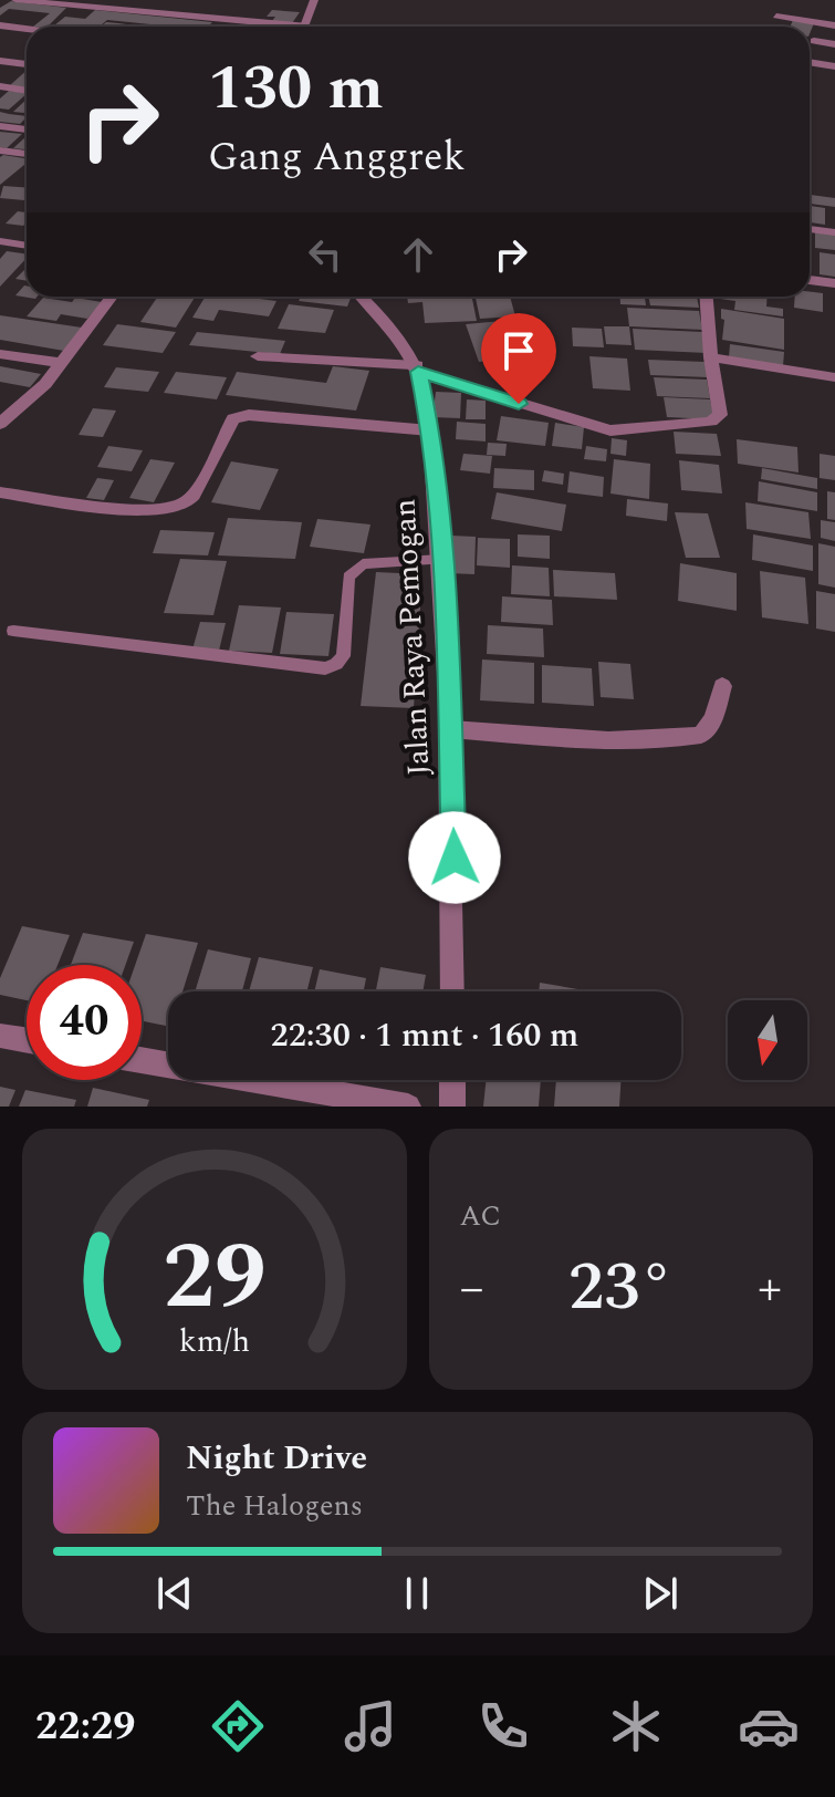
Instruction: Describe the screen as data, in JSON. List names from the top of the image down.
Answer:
{
  "streets": {
    "street": ["Jalan Raya Pemogan"]
  },
  "north": "bottom",
  "page": {
    "turn": ["130 m", "Gang Anggrek"],
    "limit": "40",
    "trip": "22:30 · 1 mnt · 160 m",
    "tile": "AC",
    "heat": ["−", "23°", "+"],
    "song": ["Night Drive", "The Halogens"],
    "tabs": "22:29",
    "gauge": ["29", "km/h"]
  }
}
